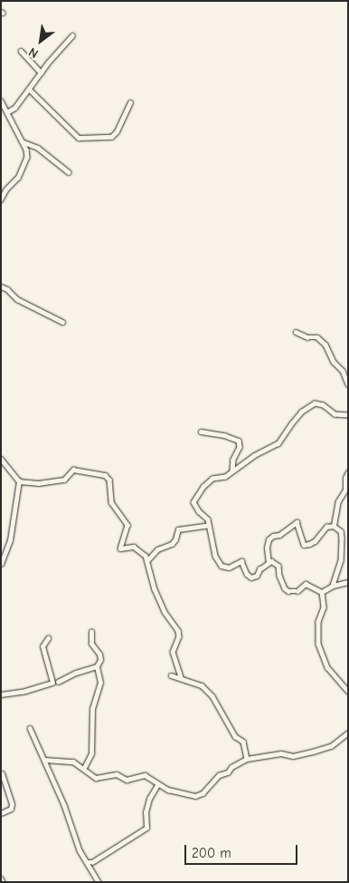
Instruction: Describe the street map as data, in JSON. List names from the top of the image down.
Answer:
{
  "scale_bar": "200 m",
  "north": "bottom left"
}
